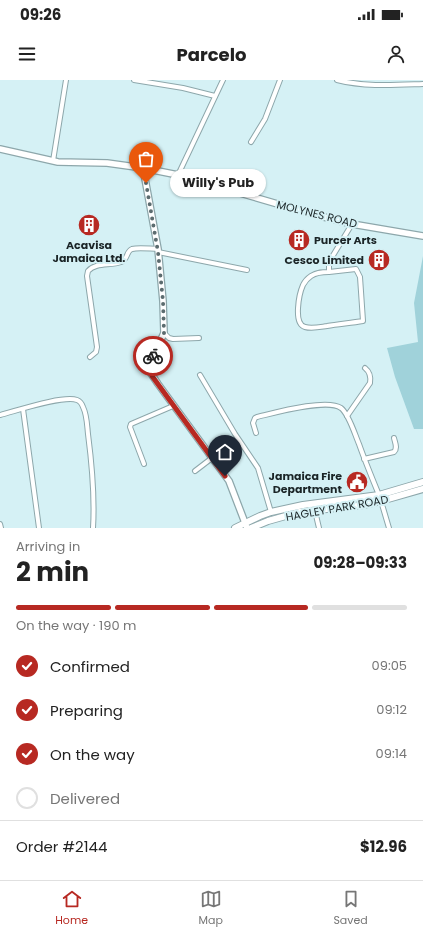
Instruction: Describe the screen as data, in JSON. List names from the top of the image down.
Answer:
{
  "streets": {
    "main road": ["MOLYNES ROAD", "HAGLEY PARK ROAD"]
  },
  "places": {
    "other": ["Willy's Pub"],
    "building": ["Acavisa Jamaica Ltd.", "Purcer Arts", "Cesco Limited"],
    "public building": ["Jamaica Fire Department"]
  },
  "page": {
    "status": "09:26",
    "header": "Parcelo",
    "bubble": "Willy's Pub",
    "heading": ["2 min", "Arriving in", "09:28–09:33"],
    "panel": ["Order #2144", "$12.96"],
    "bar": "On the way · 190 m",
    "list": [
      ["Confirmed", "09:05"],
      ["Preparing", "09:12"],
      ["On the way", "09:14"],
      "Delivered"
    ],
    "tabs": ["Home", "Map", "Saved"]
  }
}
